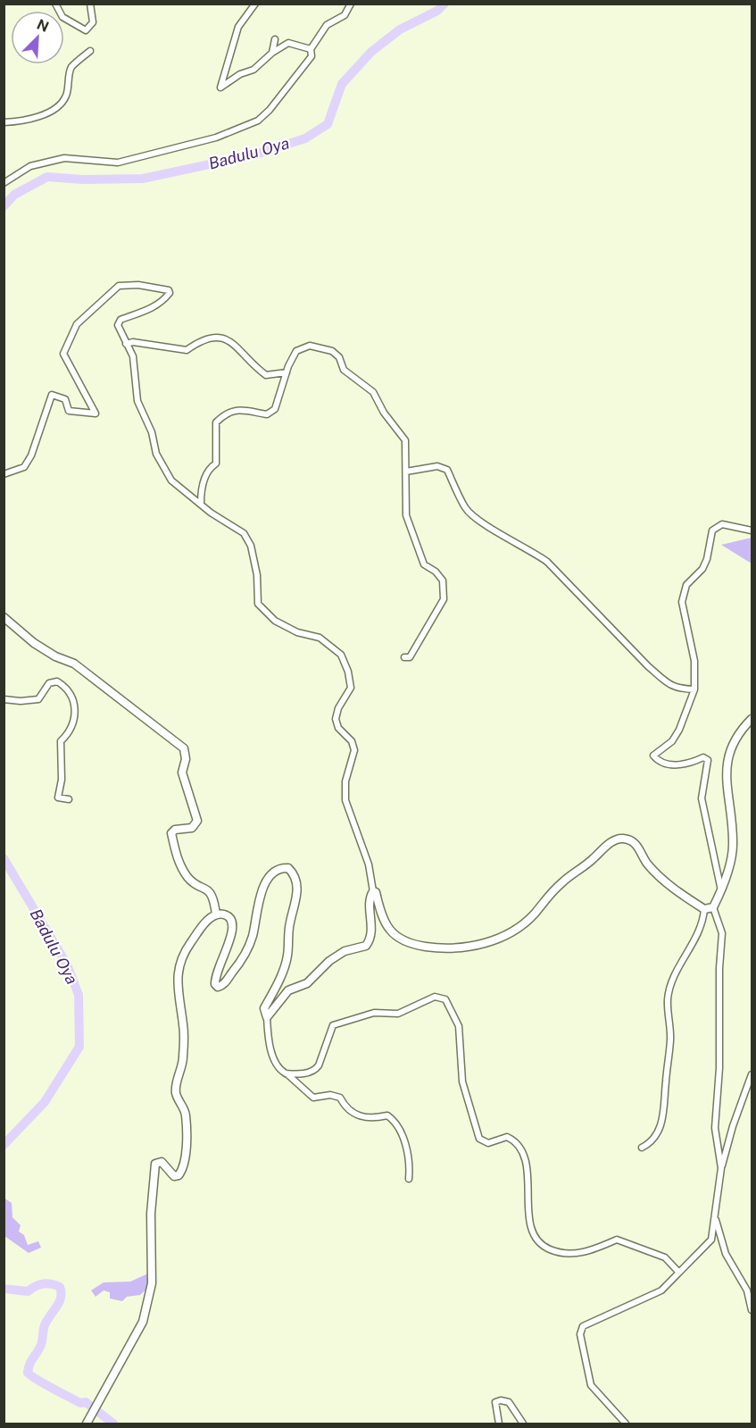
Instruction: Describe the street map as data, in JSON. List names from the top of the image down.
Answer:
{
  "water": ["Badulu Oya"],
  "north": "top right"
}
